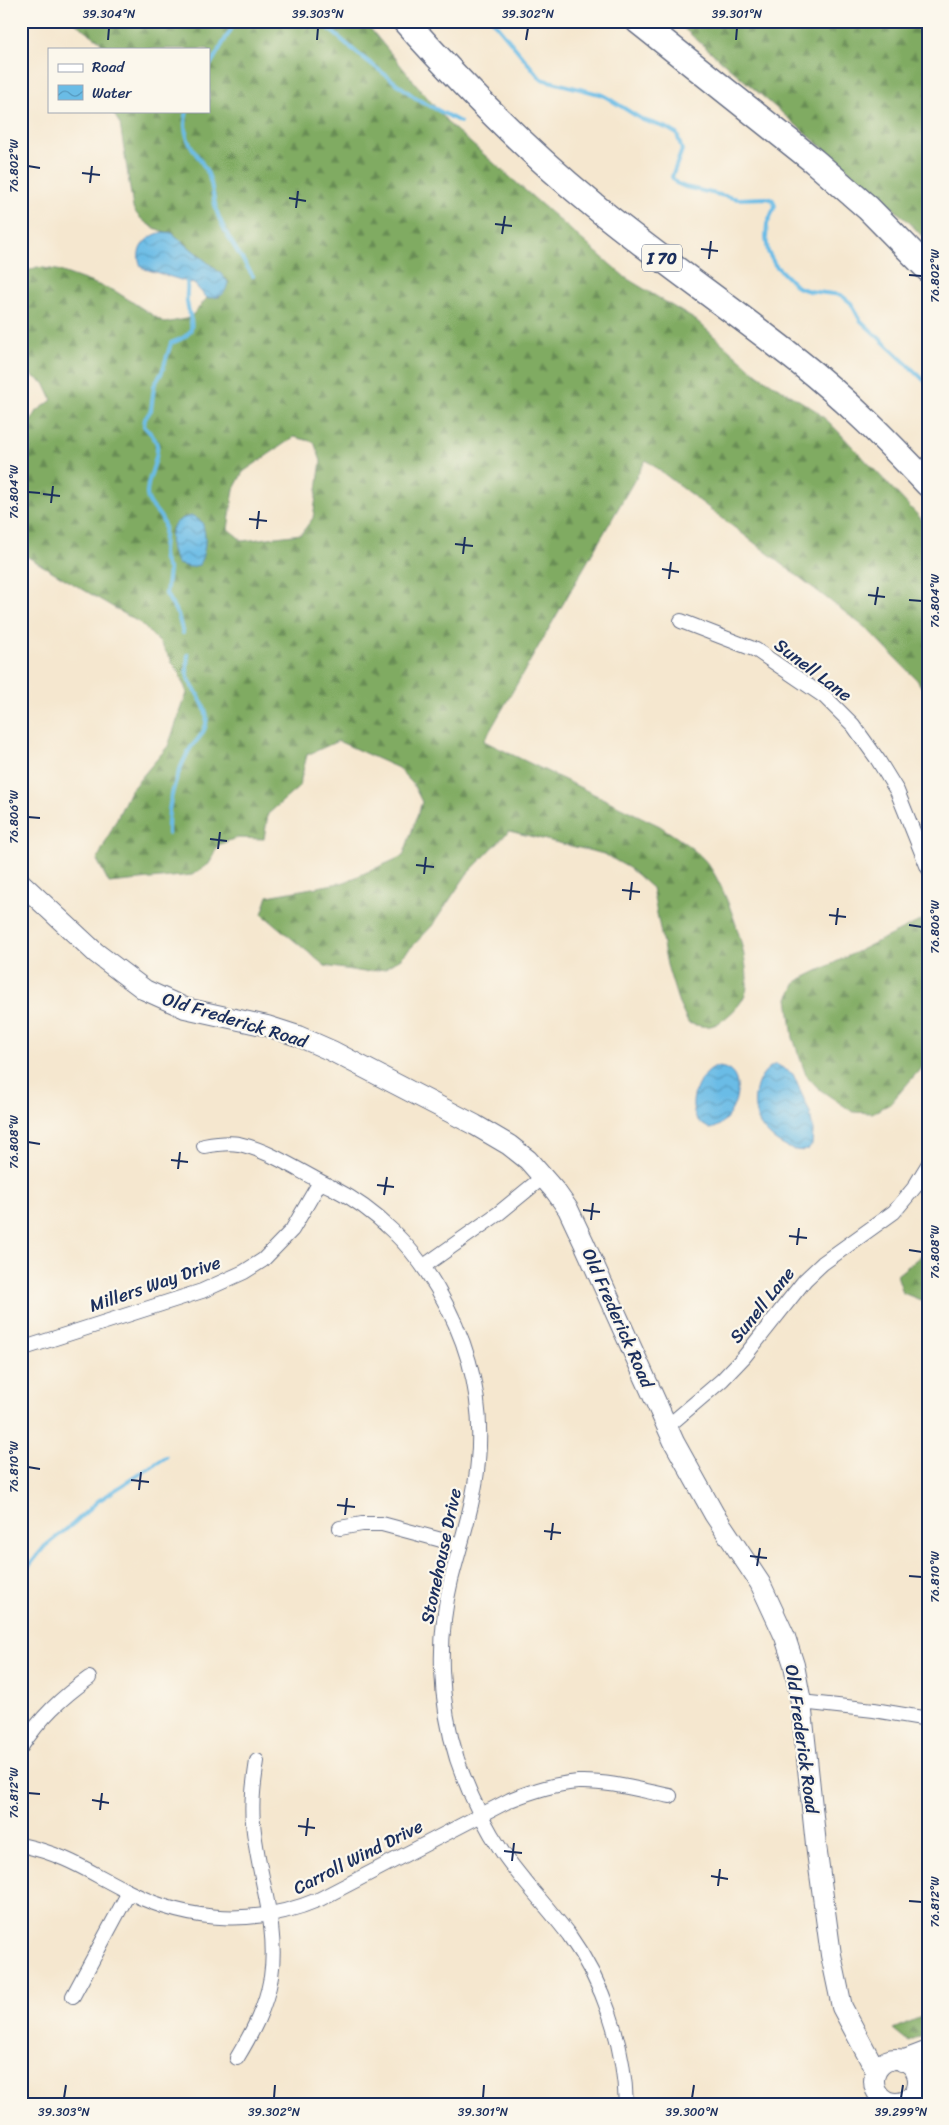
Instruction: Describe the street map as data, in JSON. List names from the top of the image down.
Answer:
{
  "streets": {
    "highway": ["I 70"],
    "street": [
      "Sunell Lane",
      "Old Frederick Road",
      "Millers Way Drive",
      "Stonehouse Drive",
      "Carroll Wind Drive"
    ]
  },
  "crossings": [
    ["Sunell Lane", "Old Frederick Road"],
    ["Millers Way Drive", "Stonehouse Drive"],
    ["Stonehouse Drive", "Carroll Wind Drive"]
  ],
  "legend": ["Road", "Water"],
  "coordinates": [
    "39.304°N",
    "39.303°N",
    "39.302°N",
    "39.301°N",
    "76.802°W",
    "76.804°W",
    "76.806°W",
    "76.808°W",
    "76.810°W",
    "76.812°W",
    "39.300°N",
    "39.299°N"
  ]
}
